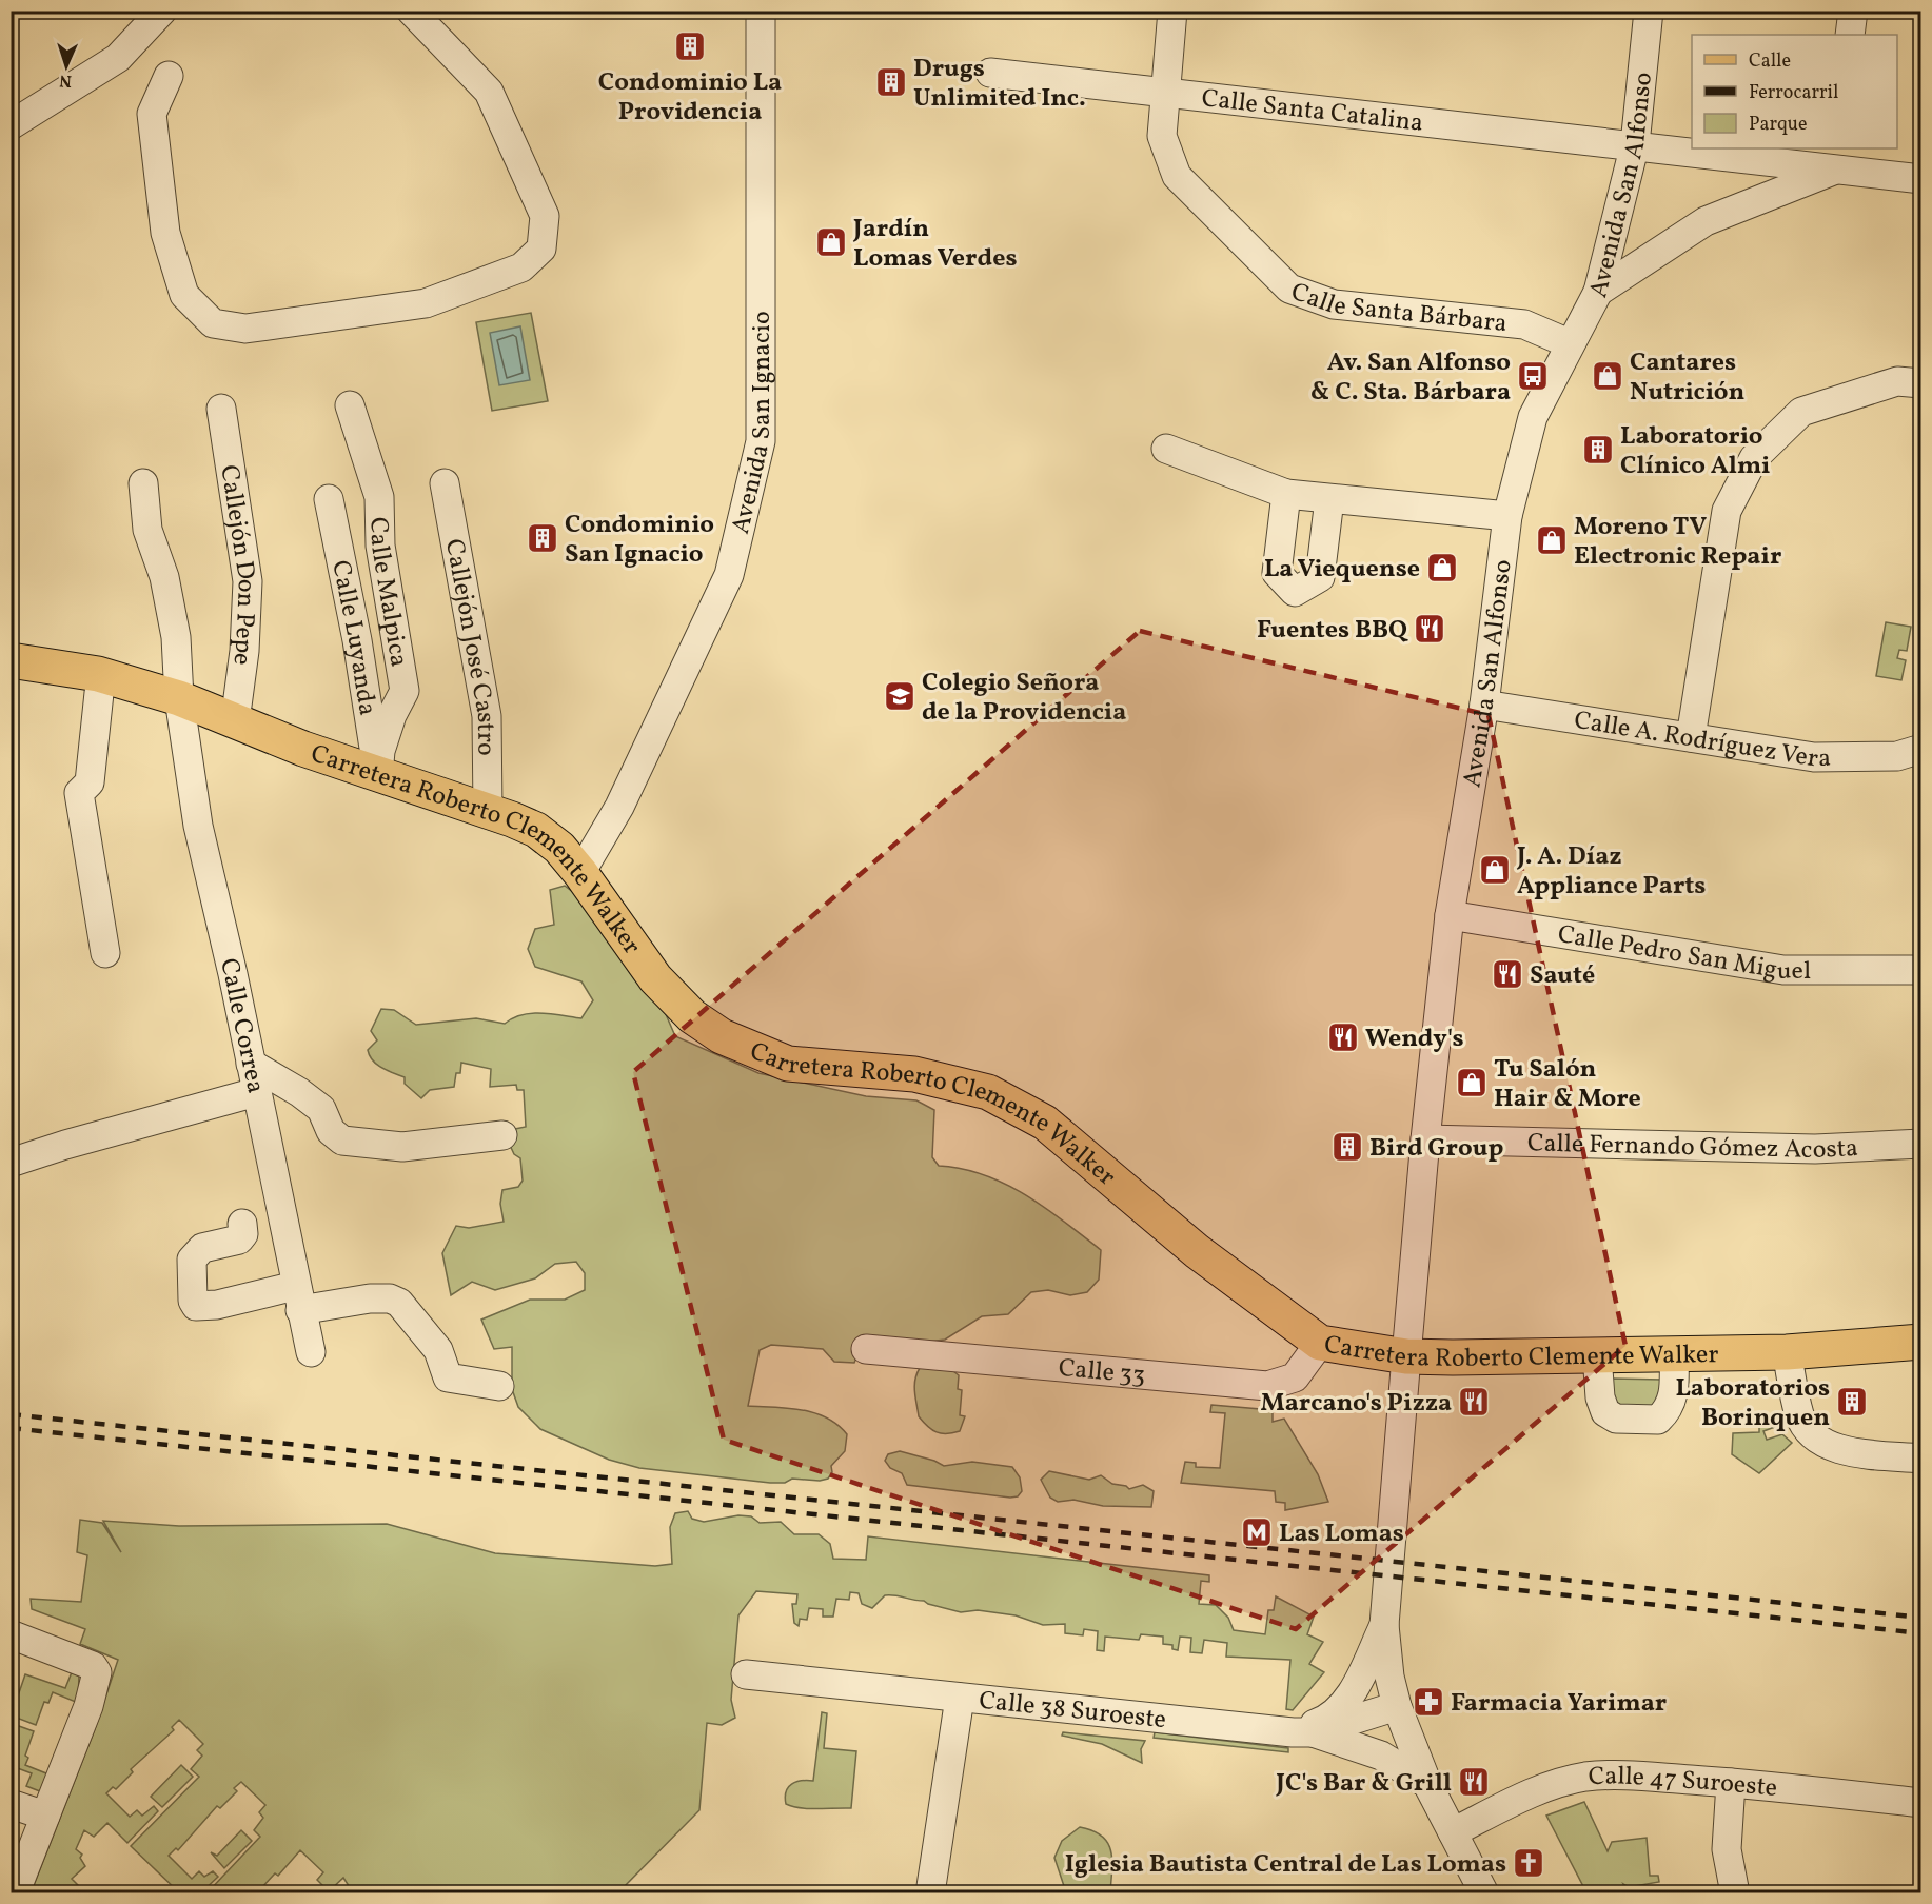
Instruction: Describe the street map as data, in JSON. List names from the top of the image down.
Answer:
{
  "streets": {
    "main road": ["Carretera Roberto Clemente Walker"],
    "street": [
      "Calle Santa Catalina",
      "Avenida San Alfonso",
      "Calle Santa Bárbara",
      "Avenida San Ignacio",
      "Callejón Don Pepe",
      "Calle Malpica",
      "Calle Luyanda",
      "Callejón José Castro",
      "Calle A. Rodríguez Vera",
      "Calle Pedro San Miguel",
      "Calle Correa",
      "Calle Fernando Gómez Acosta",
      "Calle 33",
      "Calle 38 Suroeste",
      "Calle 47 Suroeste"
    ]
  },
  "crossings": [
    ["Calle Santa Catalina", "Avenida San Alfonso"],
    ["Calle Santa Catalina", "Calle Santa Bárbara"],
    ["Avenida San Alfonso", "Calle Santa Bárbara"],
    ["Avenida San Alfonso", "Calle A. Rodríguez Vera"],
    ["Avenida San Alfonso", "Carretera Roberto Clemente Walker"],
    ["Avenida San Alfonso", "Calle Pedro San Miguel"],
    ["Avenida San Alfonso", "Calle Fernando Gómez Acosta"],
    ["Avenida San Ignacio", "Carretera Roberto Clemente Walker"],
    ["Callejón Don Pepe", "Carretera Roberto Clemente Walker"],
    ["Calle Malpica", "Calle Luyanda"],
    ["Calle Malpica", "Carretera Roberto Clemente Walker"],
    ["Calle Luyanda", "Carretera Roberto Clemente Walker"],
    ["Callejón José Castro", "Carretera Roberto Clemente Walker"],
    ["Carretera Roberto Clemente Walker", "Calle Correa"],
    ["Carretera Roberto Clemente Walker", "Calle 33"]
  ],
  "places": {
    "building": [
      "Condominio La Providencia",
      "Drugs Unlimited Inc.",
      "Laboratorio Clínico Almi",
      "Condominio San Ignacio",
      "Bird Group",
      "Laboratorios Borinquen"
    ],
    "shop": [
      "Jardín Lomas Verdes",
      "Cantares Nutrición",
      "Moreno TV Electronic Repair",
      "La Viequense",
      "J. A. Díaz Appliance Parts",
      "Tu Salón Hair & More"
    ],
    "bus stop": ["Av. San Alfonso & C. Sta. Bárbara"],
    "restaurant": [
      "Fuentes BBQ",
      "Sauté",
      "Wendy's",
      "Marcano's Pizza",
      "JC's Bar & Grill"
    ],
    "school or university": ["Colegio Señora de la Providencia"],
    "metro station": ["Las Lomas"],
    "pharmacy": ["Farmacia Yarimar"],
    "church": ["Iglesia Bautista Central de Las Lomas"]
  },
  "legend": ["Calle", "Ferrocarril", "Parque"],
  "north": "bottom"
}
